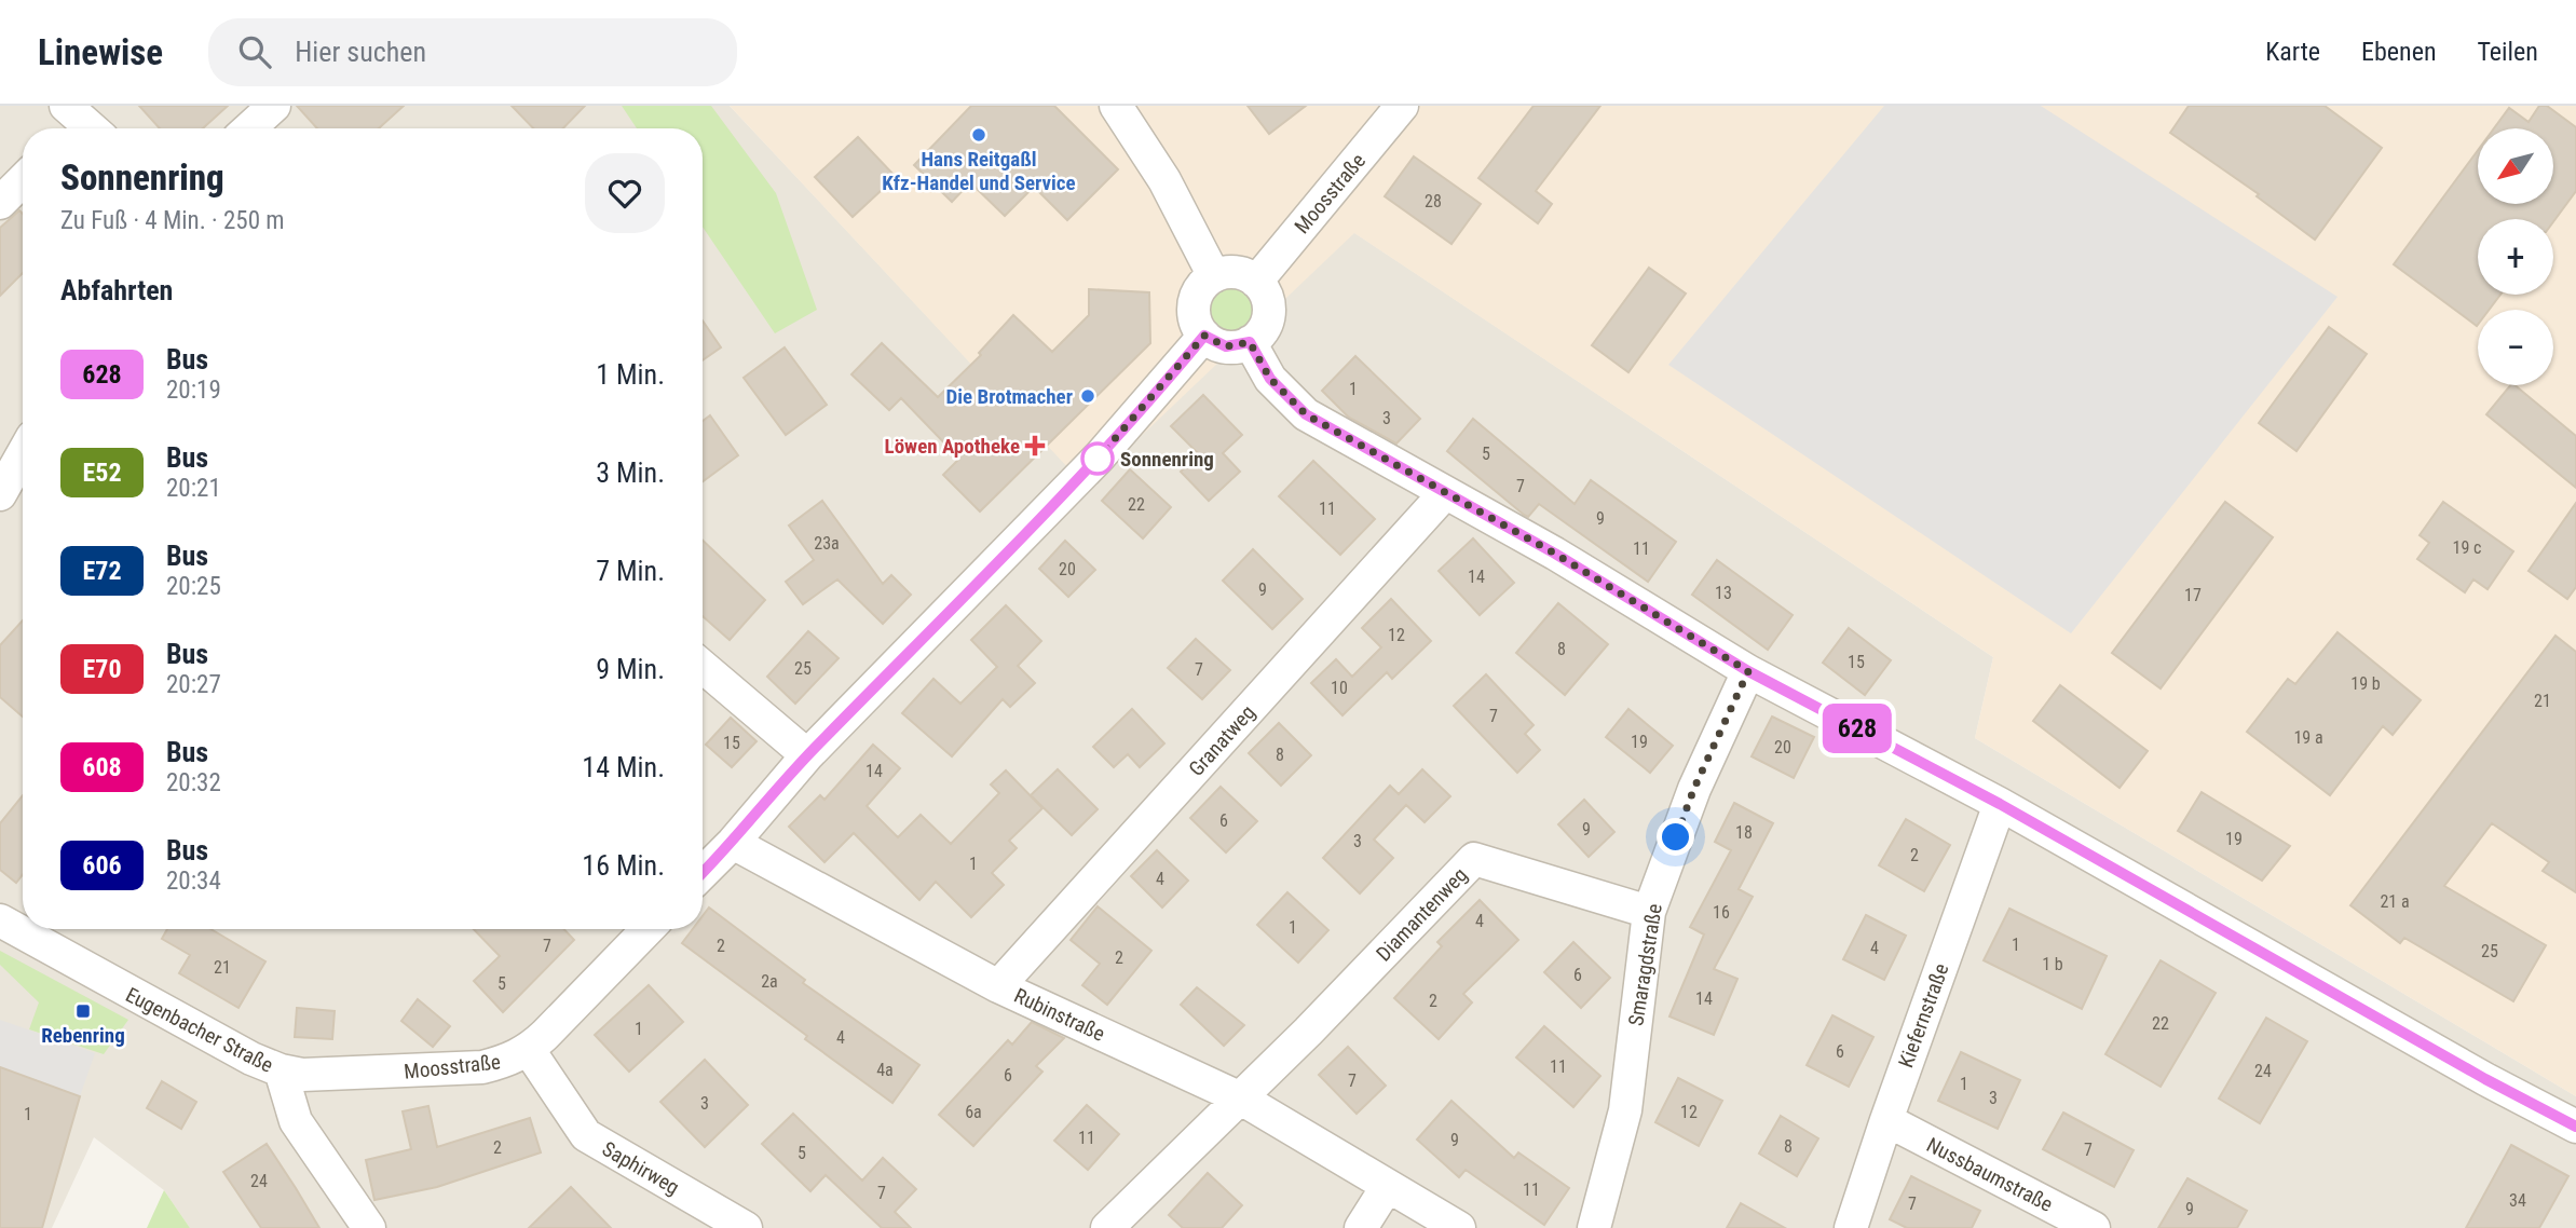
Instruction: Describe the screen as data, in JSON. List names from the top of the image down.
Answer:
{
  "streets": {
    "street": [
      "Moosstraße",
      "Granatweg",
      "Diamantenweg",
      "Smaragdstraße",
      "Rubinstraße",
      "Kiefernstraße",
      "Eugenbacher Straße",
      "Saphirweg",
      "Nussbaumstraße"
    ]
  },
  "crossings": [
    ["Moosstraße", "Eugenbacher Straße"],
    ["Moosstraße", "Saphirweg"],
    ["Granatweg", "Rubinstraße"],
    ["Diamantenweg", "Smaragdstraße"],
    ["Diamantenweg", "Rubinstraße"],
    ["Kiefernstraße", "Nussbaumstraße"]
  ],
  "places": {
    "other": ["Hans Reitgaßl Kfz-Handel und Service", "Die Brotmacher", "Sonnenring"],
    "health": ["Löwen Apotheke"],
    "transit": ["Rebenring"]
  },
  "lines": ["bus line 628"],
  "house_numbers": [
    "28",
    "1",
    "3",
    "5",
    "7",
    "22",
    "11",
    "9",
    "23a",
    "19 c",
    "11",
    "20",
    "14",
    "9",
    "13",
    "17",
    "12",
    "8",
    "15",
    "25",
    "7",
    "19 b",
    "10",
    "21",
    "7",
    "19 a",
    "19",
    "15",
    "20",
    "8",
    "14",
    "6",
    "9",
    "18",
    "19",
    "3",
    "2",
    "1",
    "4",
    "21 a",
    "16",
    "4",
    "1",
    "1",
    "7",
    "2",
    "4",
    "25",
    "2",
    "1 b",
    "21",
    "6",
    "2a",
    "5",
    "14",
    "2",
    "22",
    "1",
    "4",
    "6",
    "11",
    "4a",
    "24",
    "6",
    "7",
    "1",
    "3",
    "3",
    "6a",
    "12",
    "1",
    "11",
    "9",
    "8",
    "2",
    "7",
    "5",
    "24",
    "11",
    "7",
    "34",
    "7",
    "9"
  ],
  "north": "bottom left",
  "page": {
    "header": "Linewise",
    "search": "Hier suchen",
    "nav": ["Karte", "Ebenen", "Teilen"],
    "on_map": "628",
    "map_buttons": ["+", "−"],
    "heading": [
      ["Sonnenring", "Zu Fuß · 4 Min. · 250 m"],
      "Abfahrten"
    ],
    "list": [
      {
        "mark": "628",
        "name": "Bus",
        "note": "20:19",
        "value": "1 Min."
      },
      {
        "mark": "E52",
        "name": "Bus",
        "note": "20:21",
        "value": "3 Min."
      },
      {
        "mark": "E72",
        "name": "Bus",
        "note": "20:25",
        "value": "7 Min."
      },
      {
        "mark": "E70",
        "name": "Bus",
        "note": "20:27",
        "value": "9 Min."
      },
      {
        "mark": "608",
        "name": "Bus",
        "note": "20:32",
        "value": "14 Min."
      },
      {
        "mark": "606",
        "name": "Bus",
        "note": "20:34",
        "value": "16 Min."
      }
    ]
  }
}
